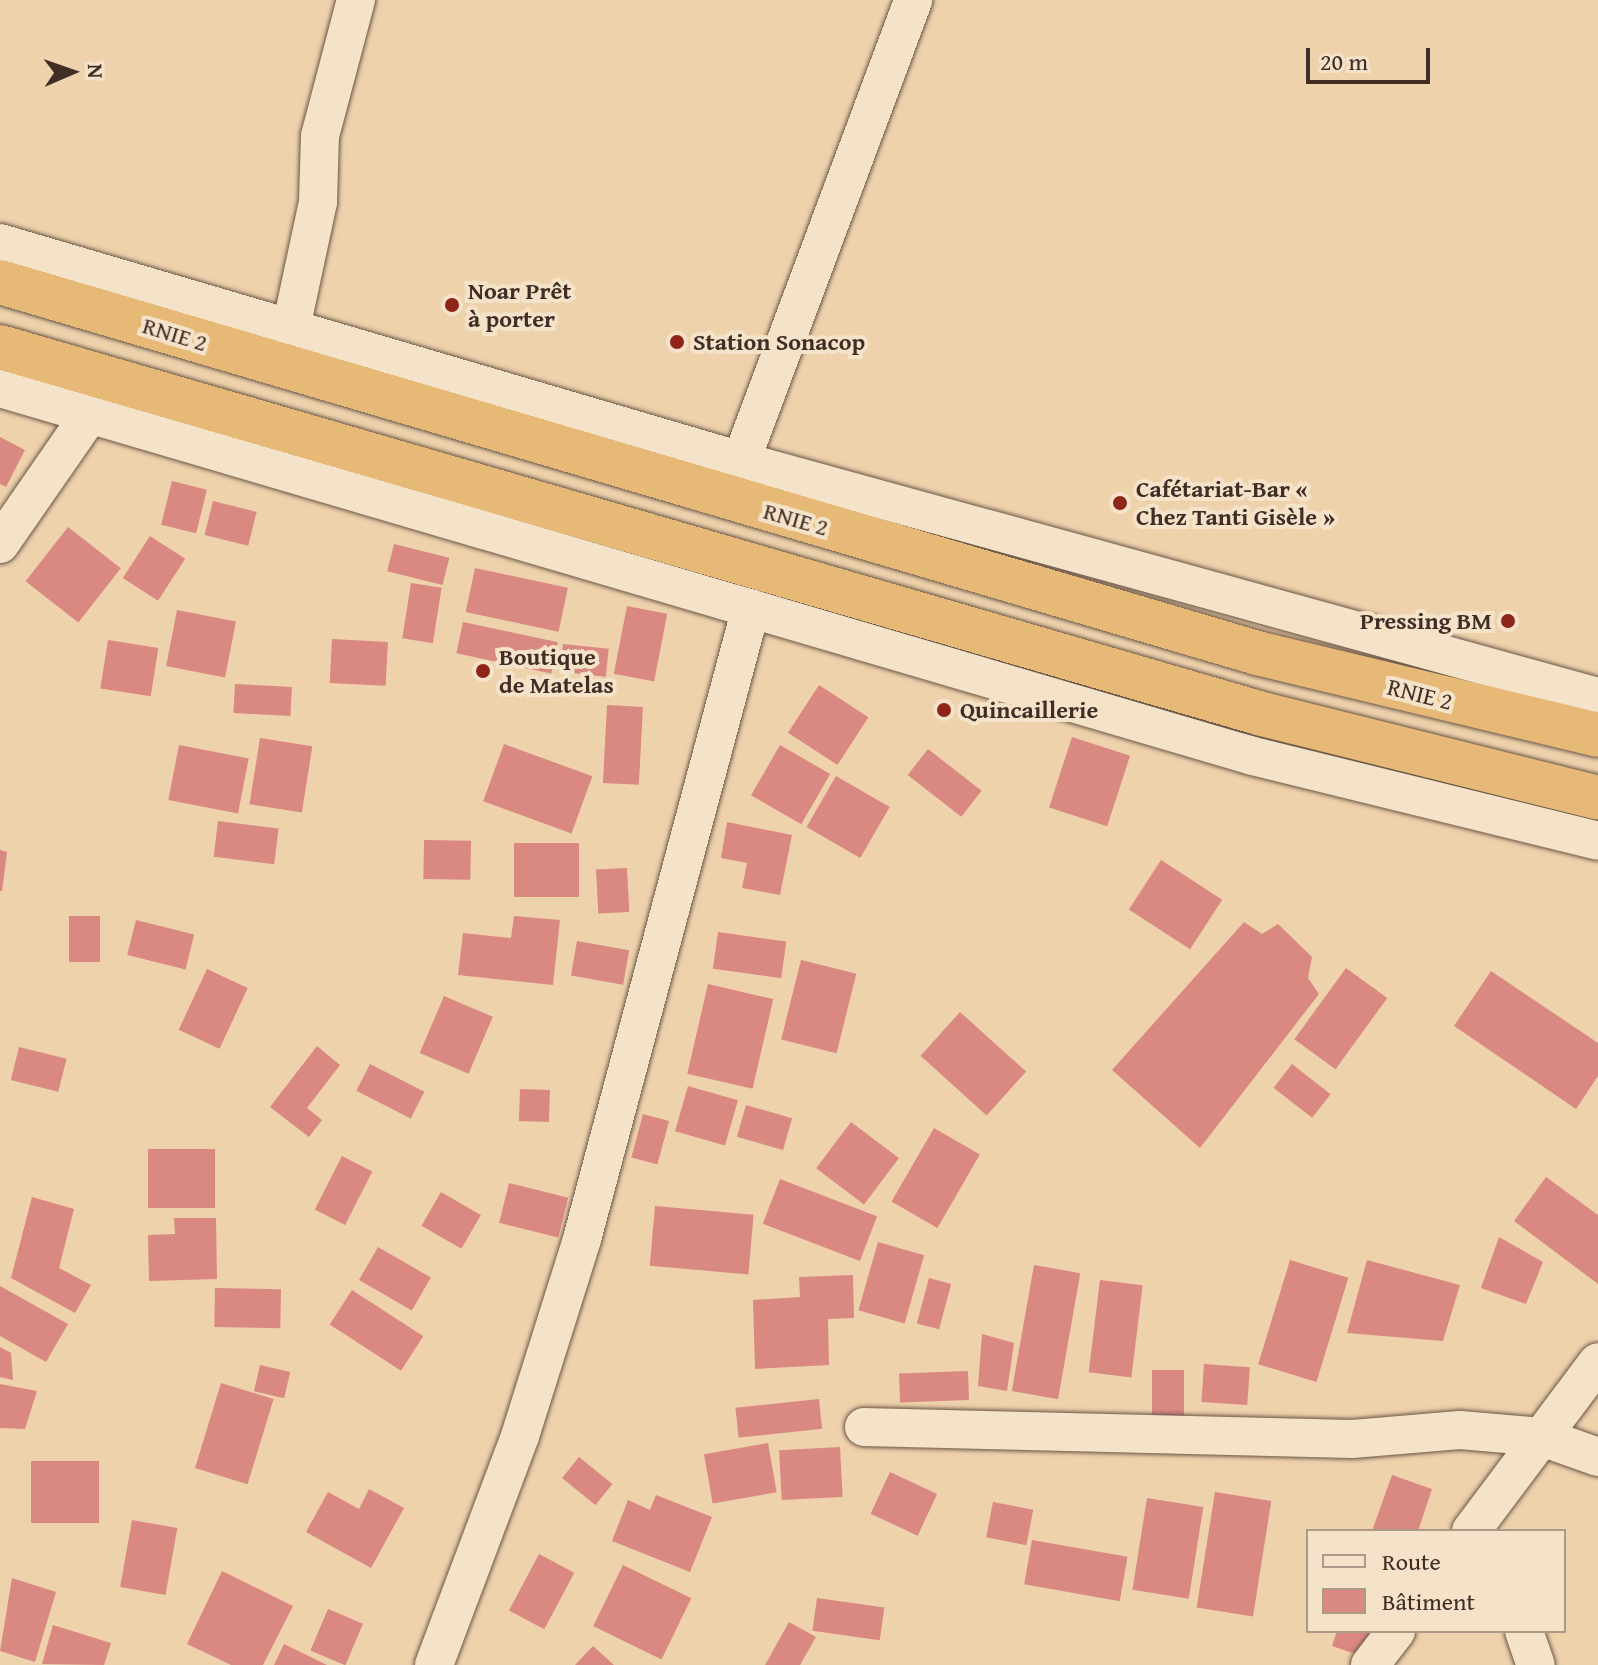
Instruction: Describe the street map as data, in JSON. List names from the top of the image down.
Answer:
{
  "streets": {
    "highway": ["RNIE 2"]
  },
  "places": [
    "Noar Prêt à porter",
    "Station Sonacop",
    "Cafétariat-Bar « Chez Tanti Gisèle »",
    "Pressing BM",
    "Boutique de Matelas",
    "Quincaillerie"
  ],
  "legend": ["Route", "Bâtiment"],
  "scale_bar": "20 m",
  "north": "right"
}
